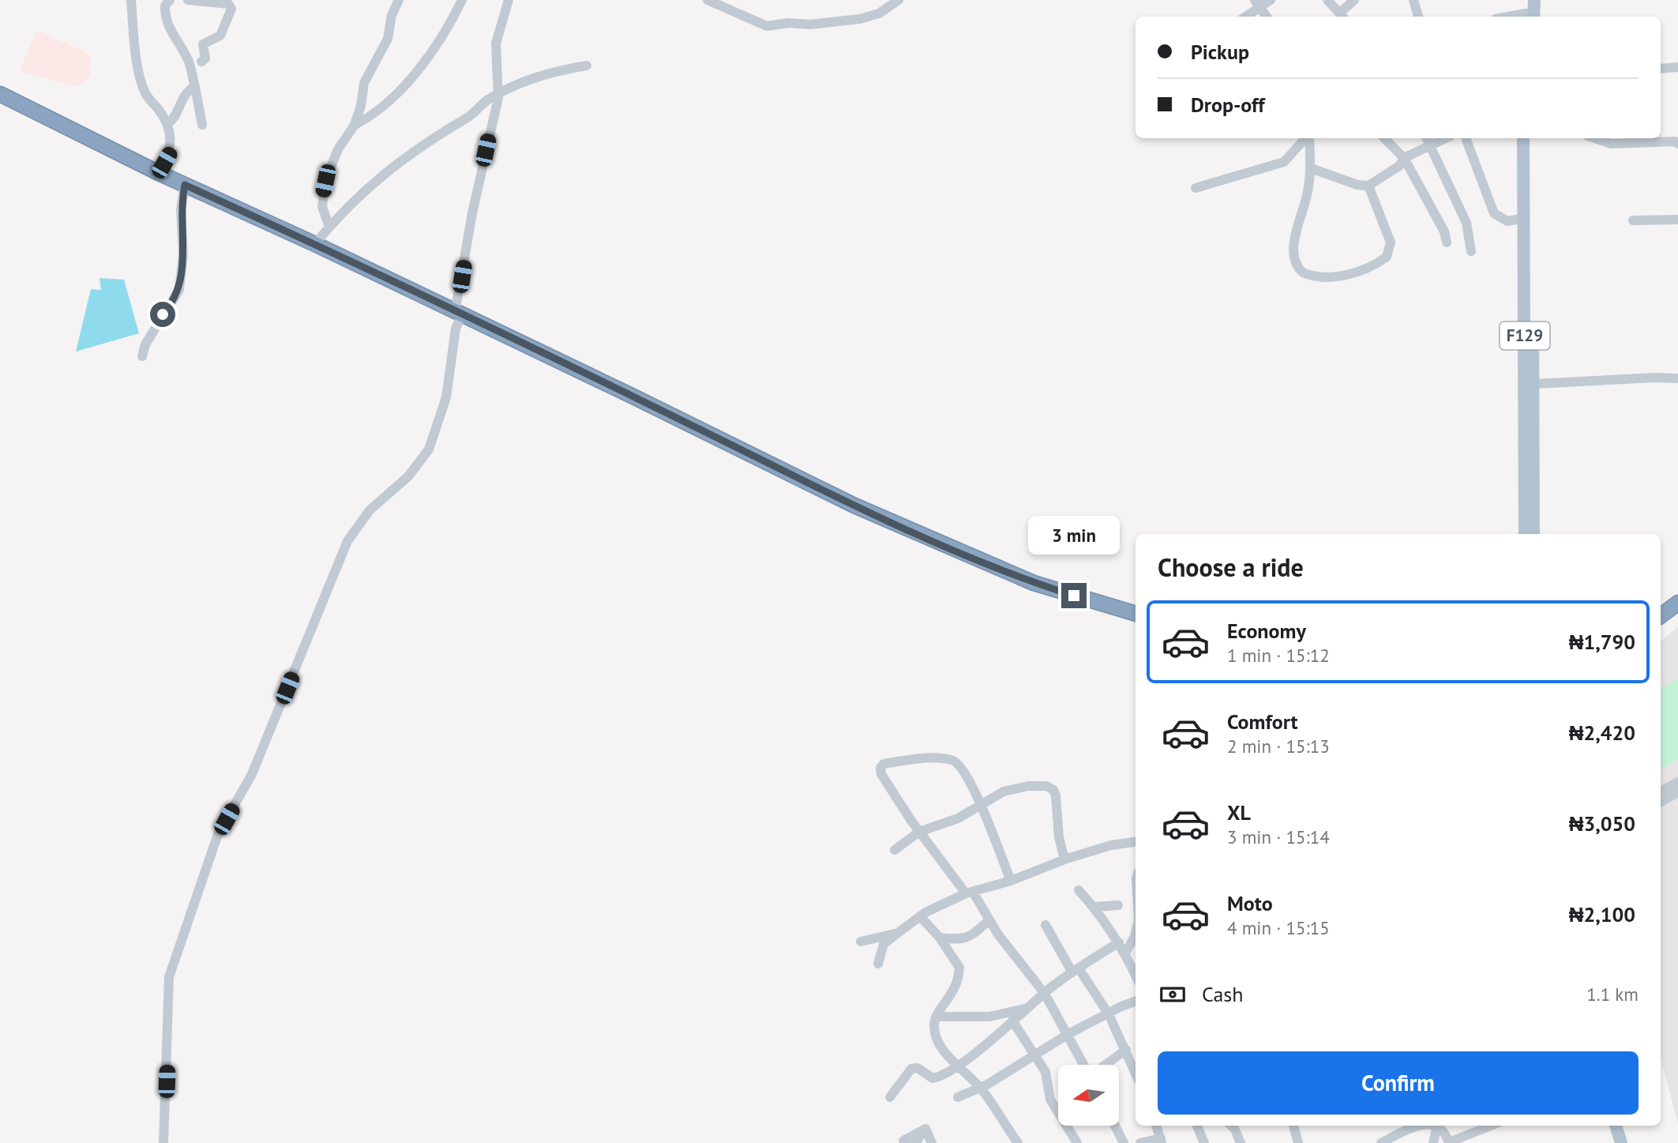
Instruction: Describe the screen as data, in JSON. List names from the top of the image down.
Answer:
{
  "streets": {
    "main road": ["F129"]
  },
  "north": "left",
  "page": {
    "banner": ["Pickup", "Drop-off"],
    "bubble": "3 min",
    "heading": "Choose a ride",
    "list": [
      {
        "name": "Economy",
        "note": "1 min · 15:12",
        "value": "₦1,790"
      },
      {
        "name": "Comfort",
        "note": "2 min · 15:13",
        "value": "₦2,420"
      },
      {
        "name": "XL",
        "note": "3 min · 15:14",
        "value": "₦3,050"
      },
      {
        "name": "Moto",
        "note": "4 min · 15:15",
        "value": "₦2,100"
      }
    ],
    "pay": ["Cash", "1.1 km"],
    "buttons": "Confirm"
  }
}
